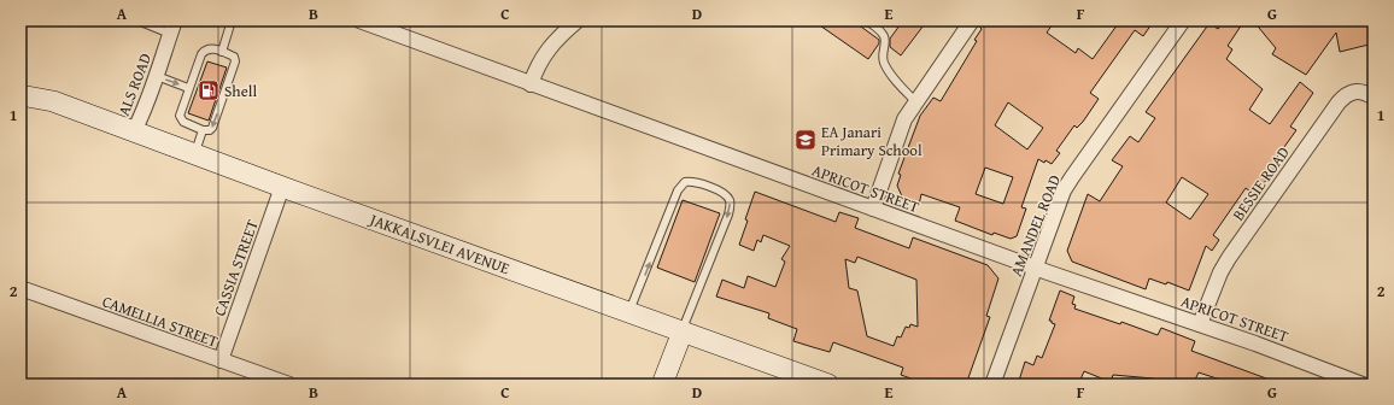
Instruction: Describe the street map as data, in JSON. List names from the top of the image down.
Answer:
{
  "streets": {
    "street": [
      "ALS ROAD",
      "BESSIE ROAD",
      "APRICOT STREET",
      "AMANDEL ROAD",
      "JAKKALSVLEI AVENUE",
      "CASSIA STREET",
      "CAMELLIA STREET"
    ]
  },
  "crossings": [
    ["ALS ROAD", "JAKKALSVLEI AVENUE"],
    ["BESSIE ROAD", "APRICOT STREET"],
    ["APRICOT STREET", "AMANDEL ROAD"],
    ["JAKKALSVLEI AVENUE", "CASSIA STREET"],
    ["CASSIA STREET", "CAMELLIA STREET"]
  ],
  "places": {
    "fuel station": ["Shell"],
    "school or university": ["EA Janari Primary School"]
  },
  "grid": {
    "columns": [
      "A",
      "B",
      "C",
      "D",
      "E",
      "F",
      "G"
    ],
    "rows": ["1", "2"]
  }
}
